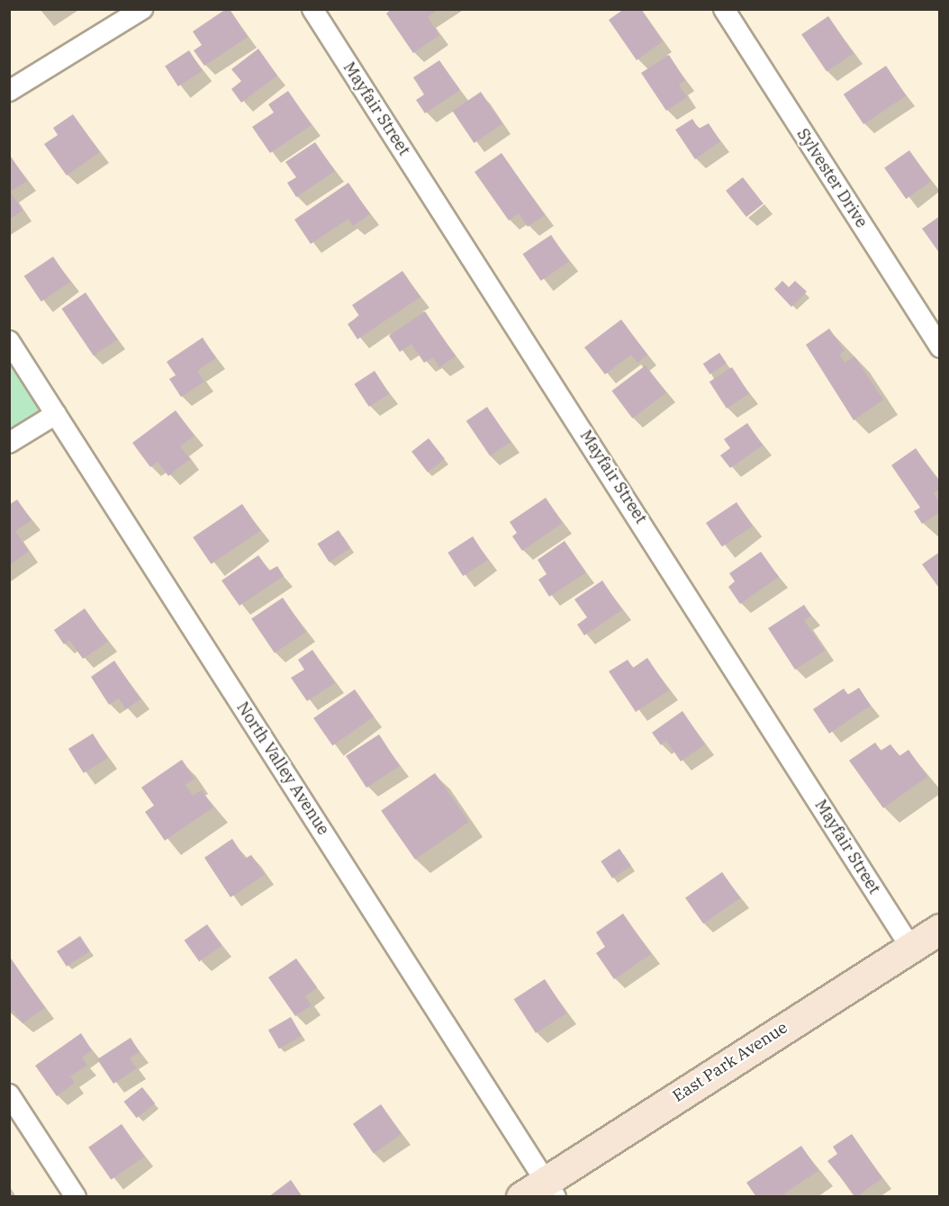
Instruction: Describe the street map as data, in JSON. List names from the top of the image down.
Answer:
{
  "streets": {
    "main road": ["East Park Avenue"],
    "street": ["Mayfair Street", "Sylvester Drive", "North Valley Avenue"]
  },
  "crossings": [
    ["Mayfair Street", "East Park Avenue"],
    ["North Valley Avenue", "East Park Avenue"]
  ]
}
